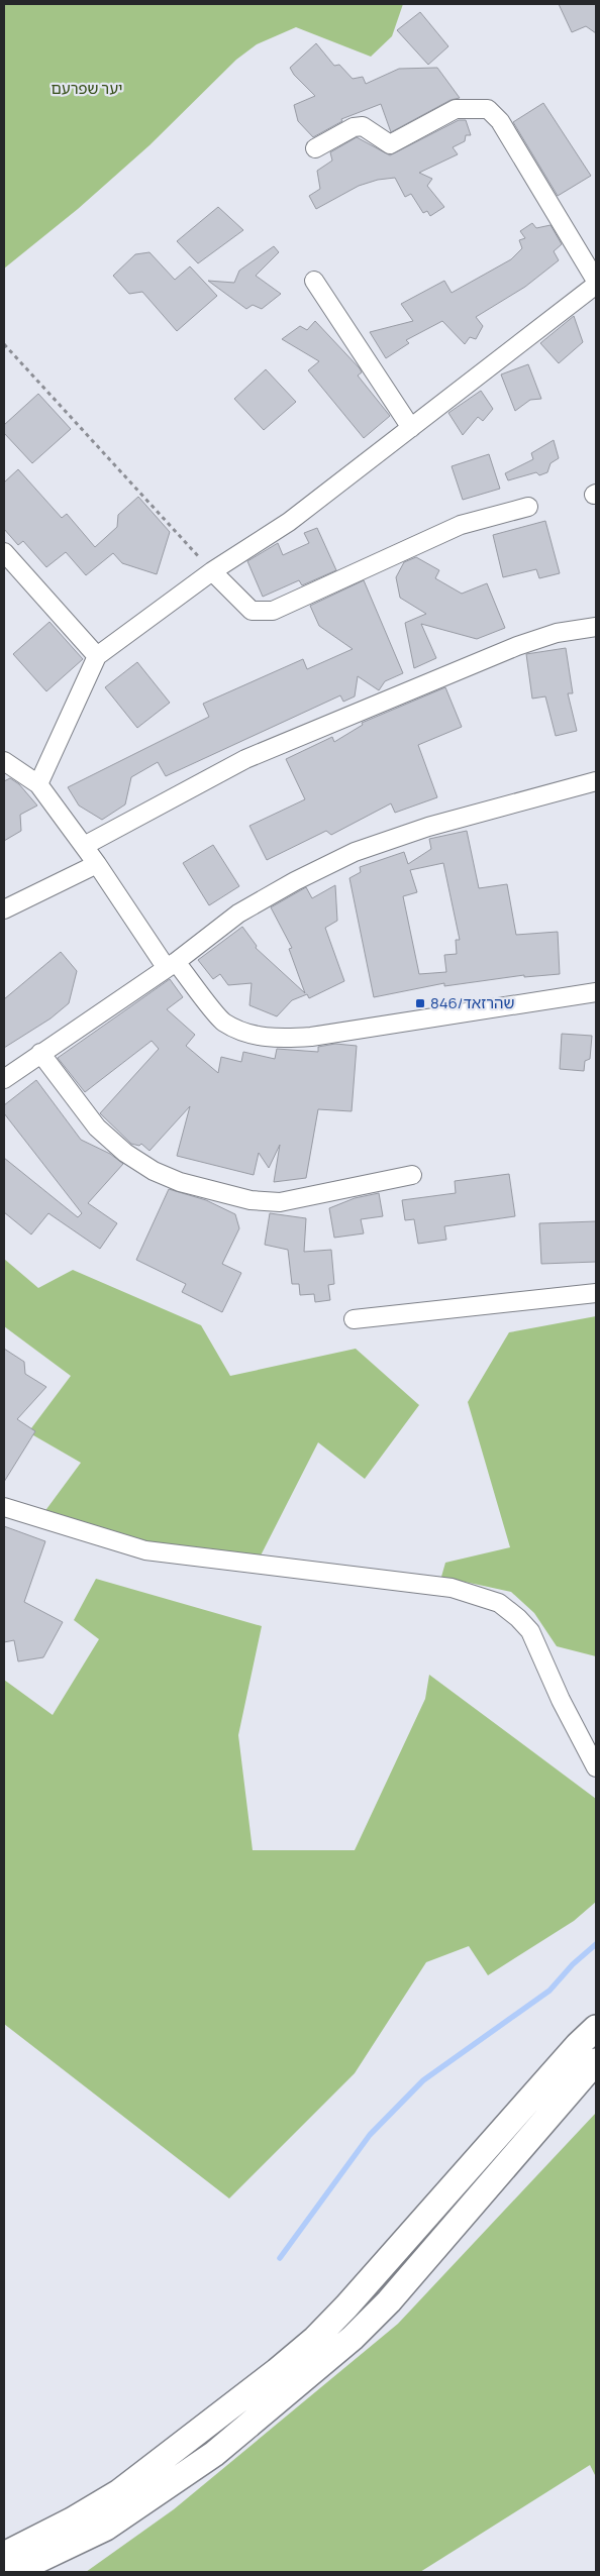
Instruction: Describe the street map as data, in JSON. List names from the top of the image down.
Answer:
{
  "parks": ["יער שפרעם"],
  "places": {
    "transit": ["846/שהרזאד"]
  }
}
